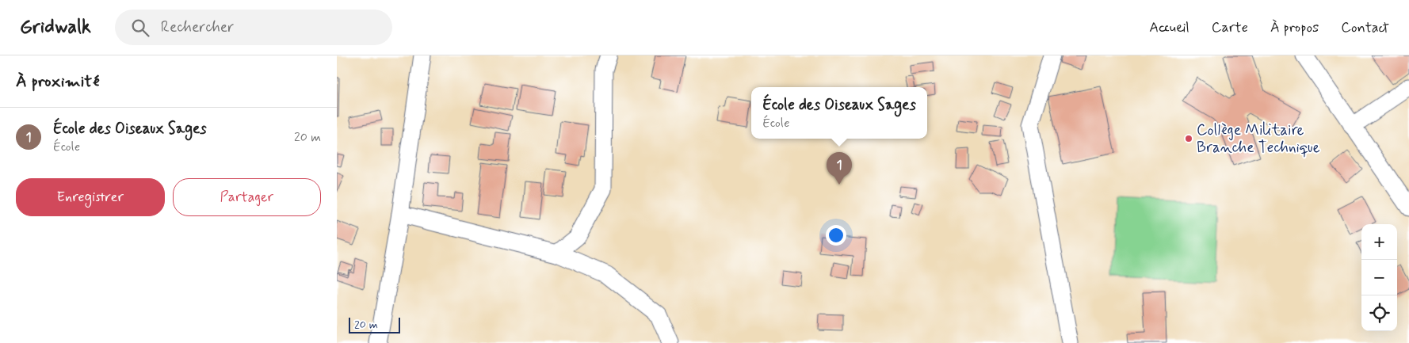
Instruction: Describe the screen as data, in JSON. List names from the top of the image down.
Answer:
{
  "places": ["Collège Militaire Branche Technique"],
  "scale_bar": "20 m",
  "page": {
    "header": "Gridwalk",
    "search": "Rechercher",
    "nav": [
      "Accueil",
      "Carte",
      "À propos",
      "Contact"
    ],
    "heading": "À proximité",
    "popup": ["École des Oiseaux Sages", "École"],
    "list": [
      {
        "mark": "1",
        "name": "École des Oiseaux Sages",
        "note": "École",
        "value": "20 m"
      }
    ],
    "pins": "1",
    "buttons": ["Enregistrer", "Partager"],
    "map_buttons": ["+", "−"],
    "scale": "20 m"
  }
}
